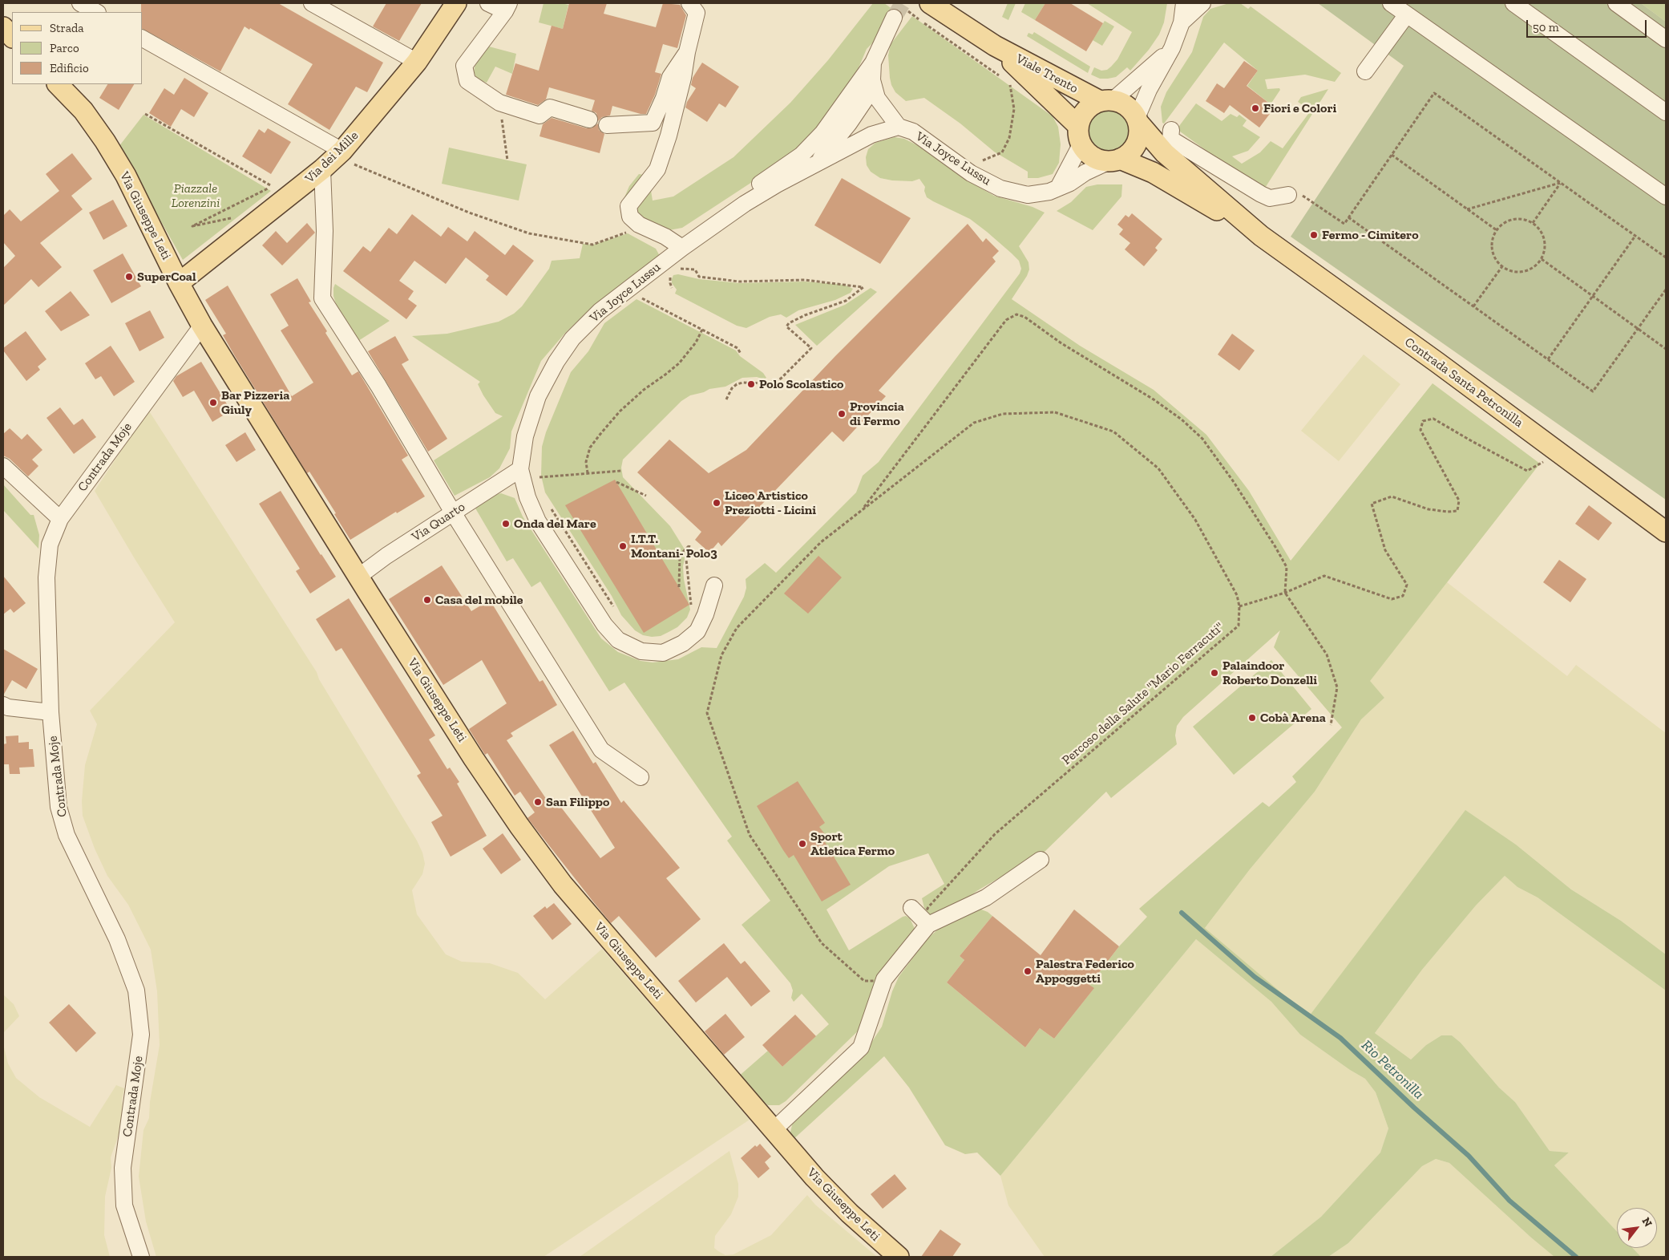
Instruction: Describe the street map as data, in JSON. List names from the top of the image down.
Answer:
{
  "streets": {
    "main road": [
      "Viale Trento",
      "Via dei Mille",
      "Via Giuseppe Leti",
      "Contrada Santa Petronilla"
    ],
    "street": ["Via Joyce Lussu", "Contrada Moje", "Via Quarto"],
    "path": ["Percoso della Salute \"Mario Ferracuti\""]
  },
  "crossings": [
    ["Viale Trento", "Via Joyce Lussu"],
    ["Viale Trento", "Contrada Santa Petronilla"],
    ["Via dei Mille", "Via Giuseppe Leti"],
    ["Via Joyce Lussu", "Contrada Santa Petronilla"],
    ["Via Joyce Lussu", "Via Quarto"],
    ["Via Giuseppe Leti", "Contrada Moje"],
    ["Via Giuseppe Leti", "Via Quarto"]
  ],
  "water": ["Rio Petronilla"],
  "parks": ["Piazzale Lorenzini"],
  "places": [
    "Fiori e Colori",
    "Fermo - Cimitero",
    "SuperCoal",
    "Polo Scolastico",
    "Bar Pizzeria Giuly",
    "Provincia di Fermo",
    "Liceo Artistico Preziotti - Licini",
    "Onda del Mare",
    "I.T.T. Montani- Polo3",
    "Casa del mobile",
    "Palaindoor Roberto Donzelli",
    "Cobà Arena",
    "San Filippo",
    "Sport Atletica Fermo",
    "Palestra Federico Appoggetti"
  ],
  "legend": ["Strada", "Parco", "Edificio"],
  "scale_bar": "50 m",
  "north": "top right"
}
